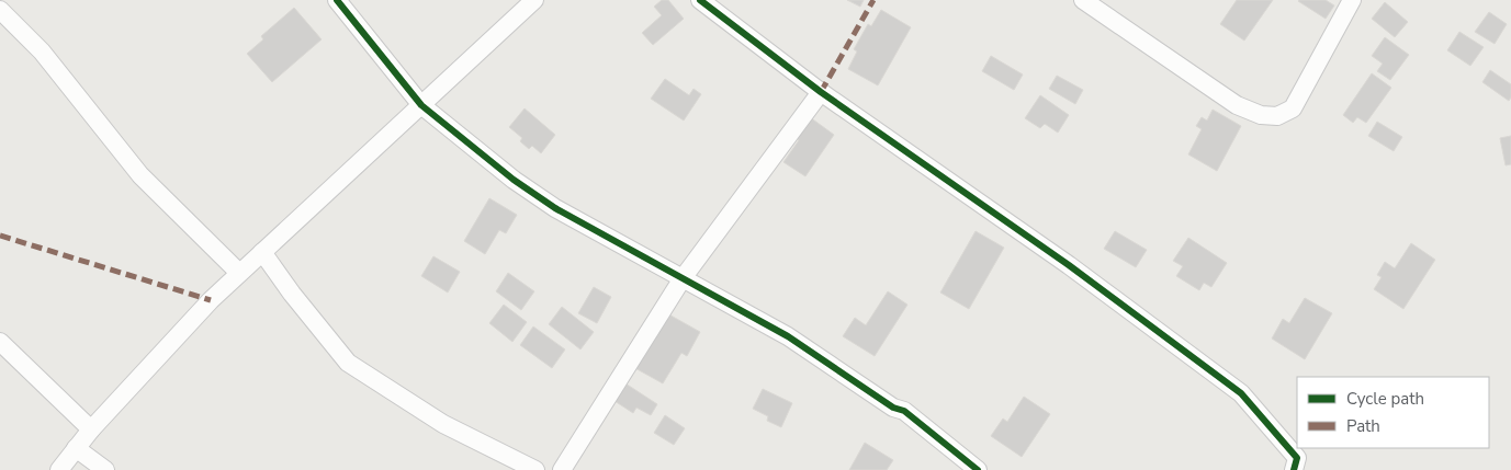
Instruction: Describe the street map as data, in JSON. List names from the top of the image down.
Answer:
{
  "legend": ["Cycle path", "Path"]
}
